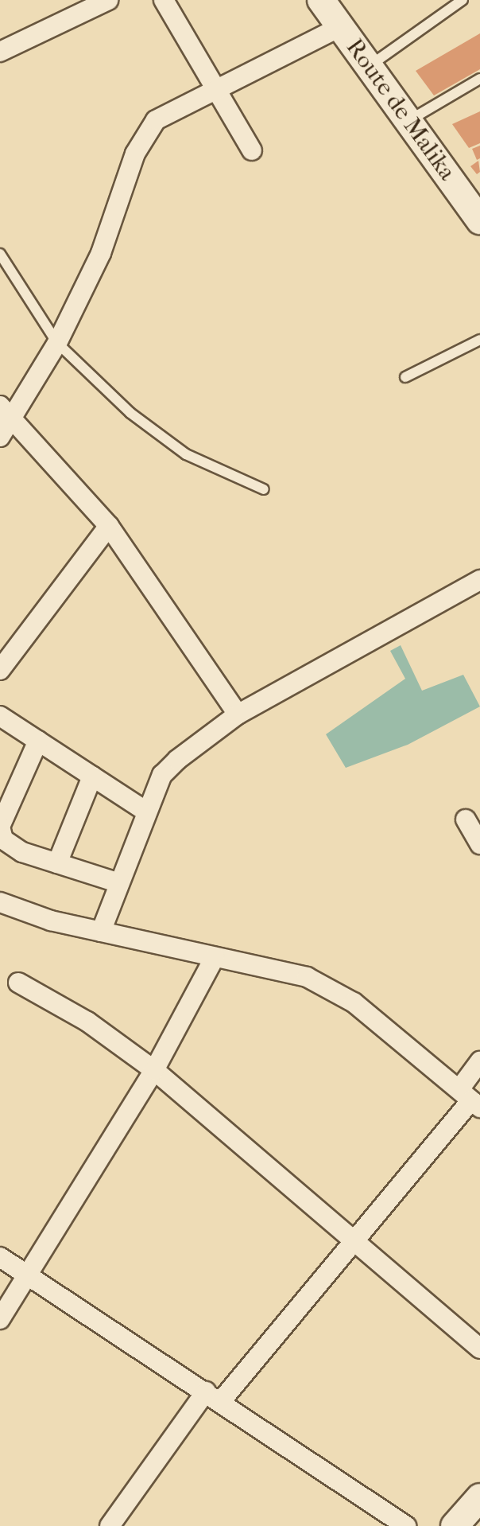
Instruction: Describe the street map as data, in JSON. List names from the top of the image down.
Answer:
{
  "streets": {
    "main road": ["Route de Malika"]
  }
}
